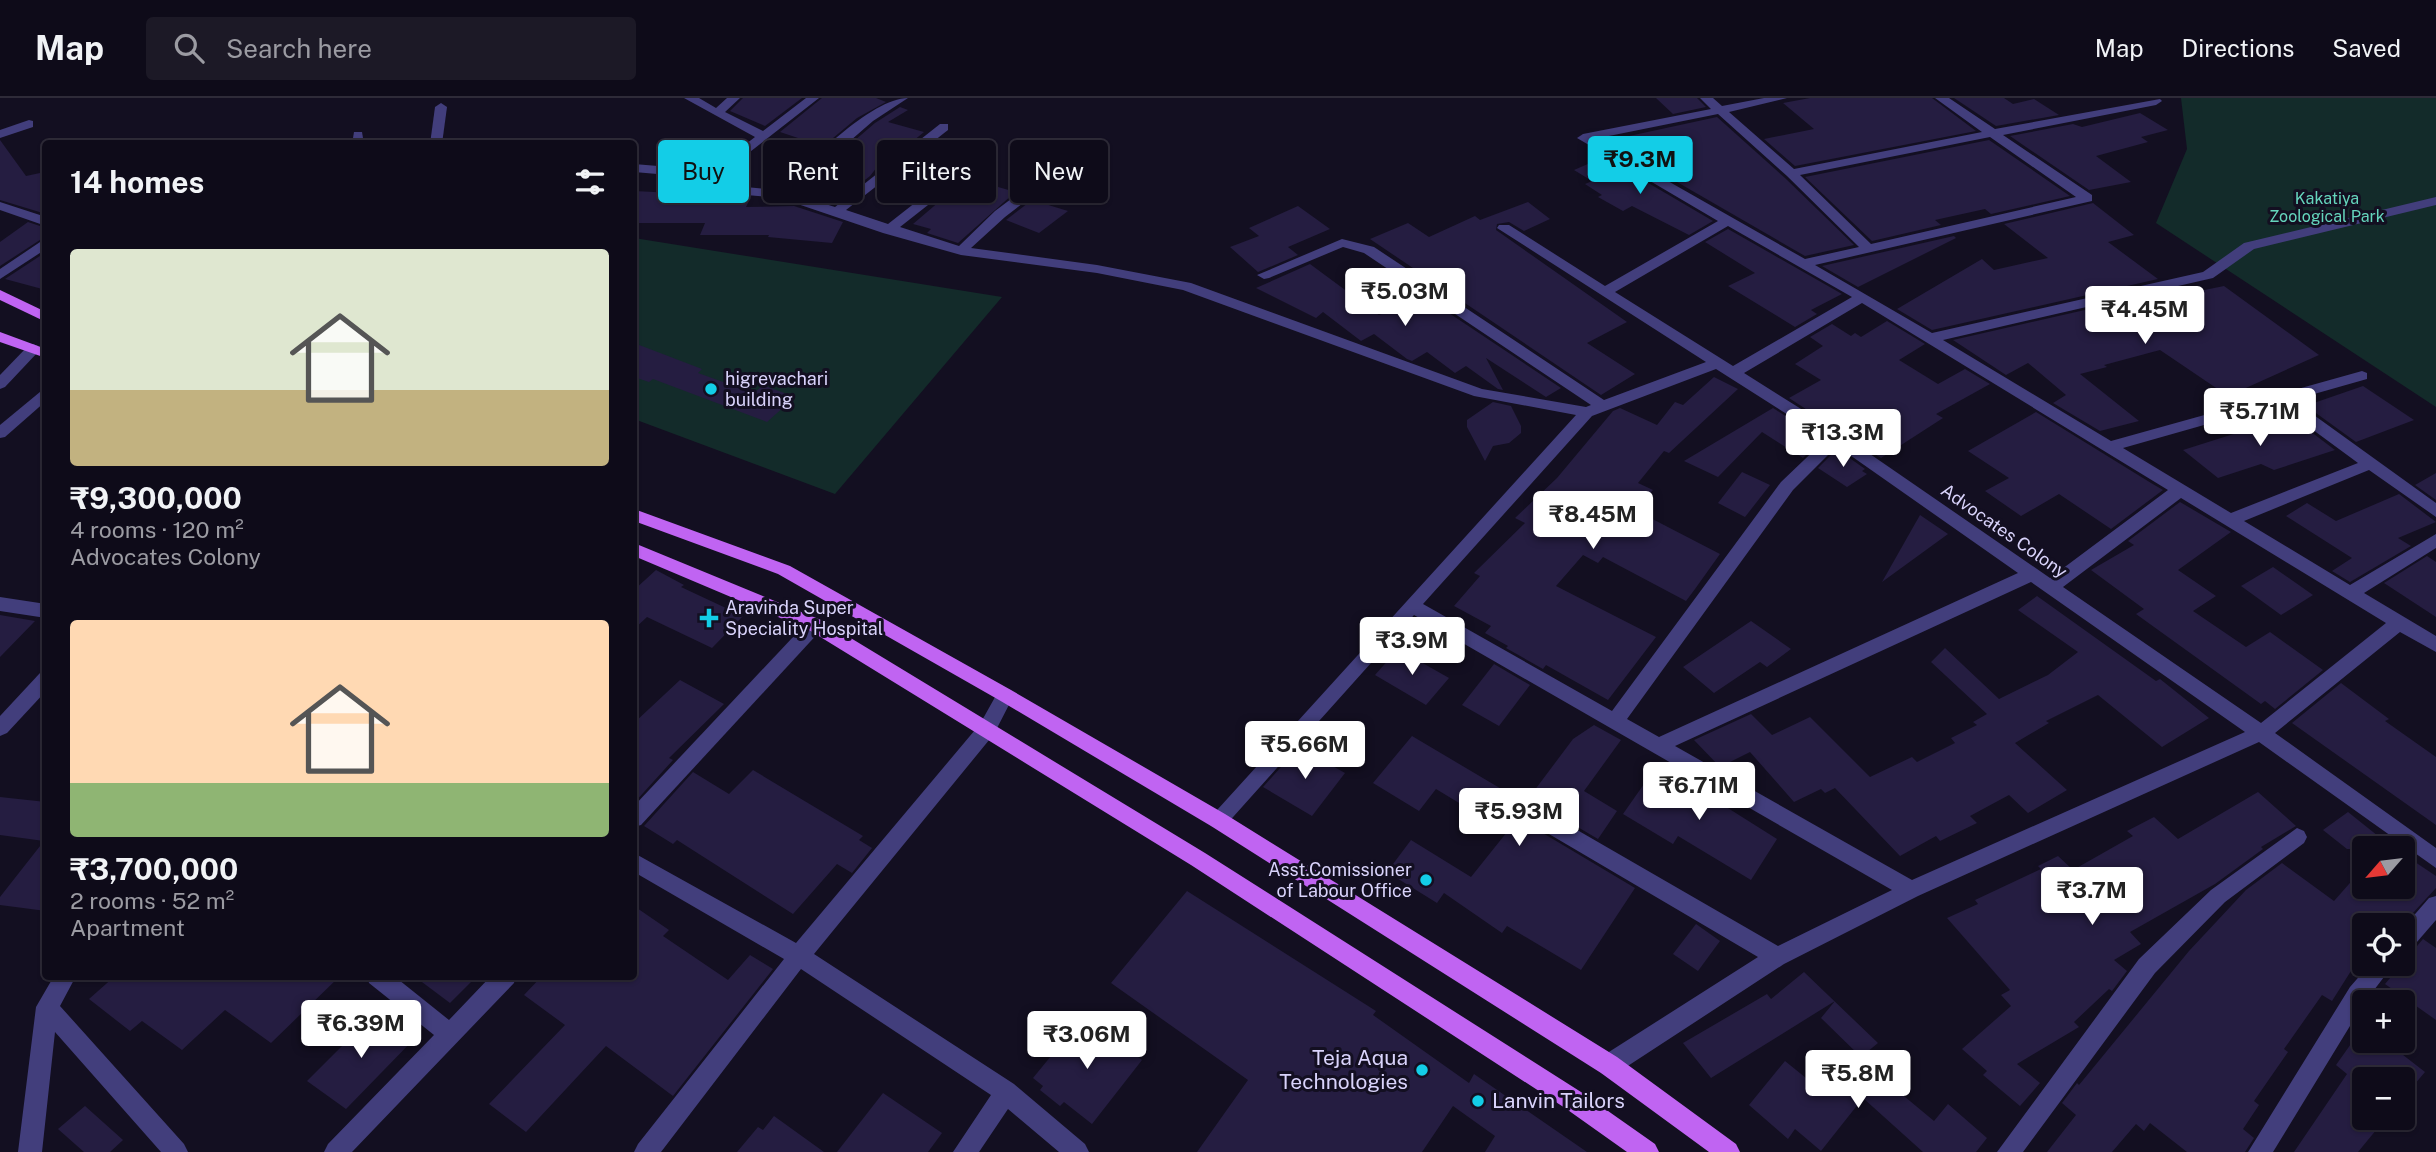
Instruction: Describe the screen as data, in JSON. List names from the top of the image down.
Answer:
{
  "streets": {
    "street": ["Advocates Colony"]
  },
  "parks": ["Kakatiya Zoological Park"],
  "places": {
    "other": [
      "higrevachari building",
      "Asst.Comissioner of Labour Office",
      "Teja Aqua Technologies",
      "Lanvin Tailors"
    ],
    "health": ["Aravinda Super Speciality Hospital"]
  },
  "north": "bottom left",
  "page": {
    "header": "Map",
    "search": "Search here",
    "nav": ["Map", "Directions", "Saved"],
    "price": [
      "₹9.3M",
      "₹5.03M",
      "₹4.45M",
      "₹5.71M",
      "₹13.3M",
      "₹8.45M",
      "₹3.9M",
      "₹5.66M",
      "₹6.71M",
      "₹5.93M",
      "₹3.7M",
      "₹6.39M",
      "₹3.06M",
      "₹5.8M"
    ],
    "chip": [
      "Buy",
      "Rent",
      "Filters",
      "New"
    ],
    "heading": "14 homes",
    "list": [
      {
        "name": "₹9,300,000",
        "note": "4 rooms · 120 m² · Advocates Colony"
      },
      {
        "name": "₹3,700,000",
        "note": "2 rooms · 52 m² · Apartment"
      }
    ],
    "map_buttons": ["+", "−"]
  }
}
